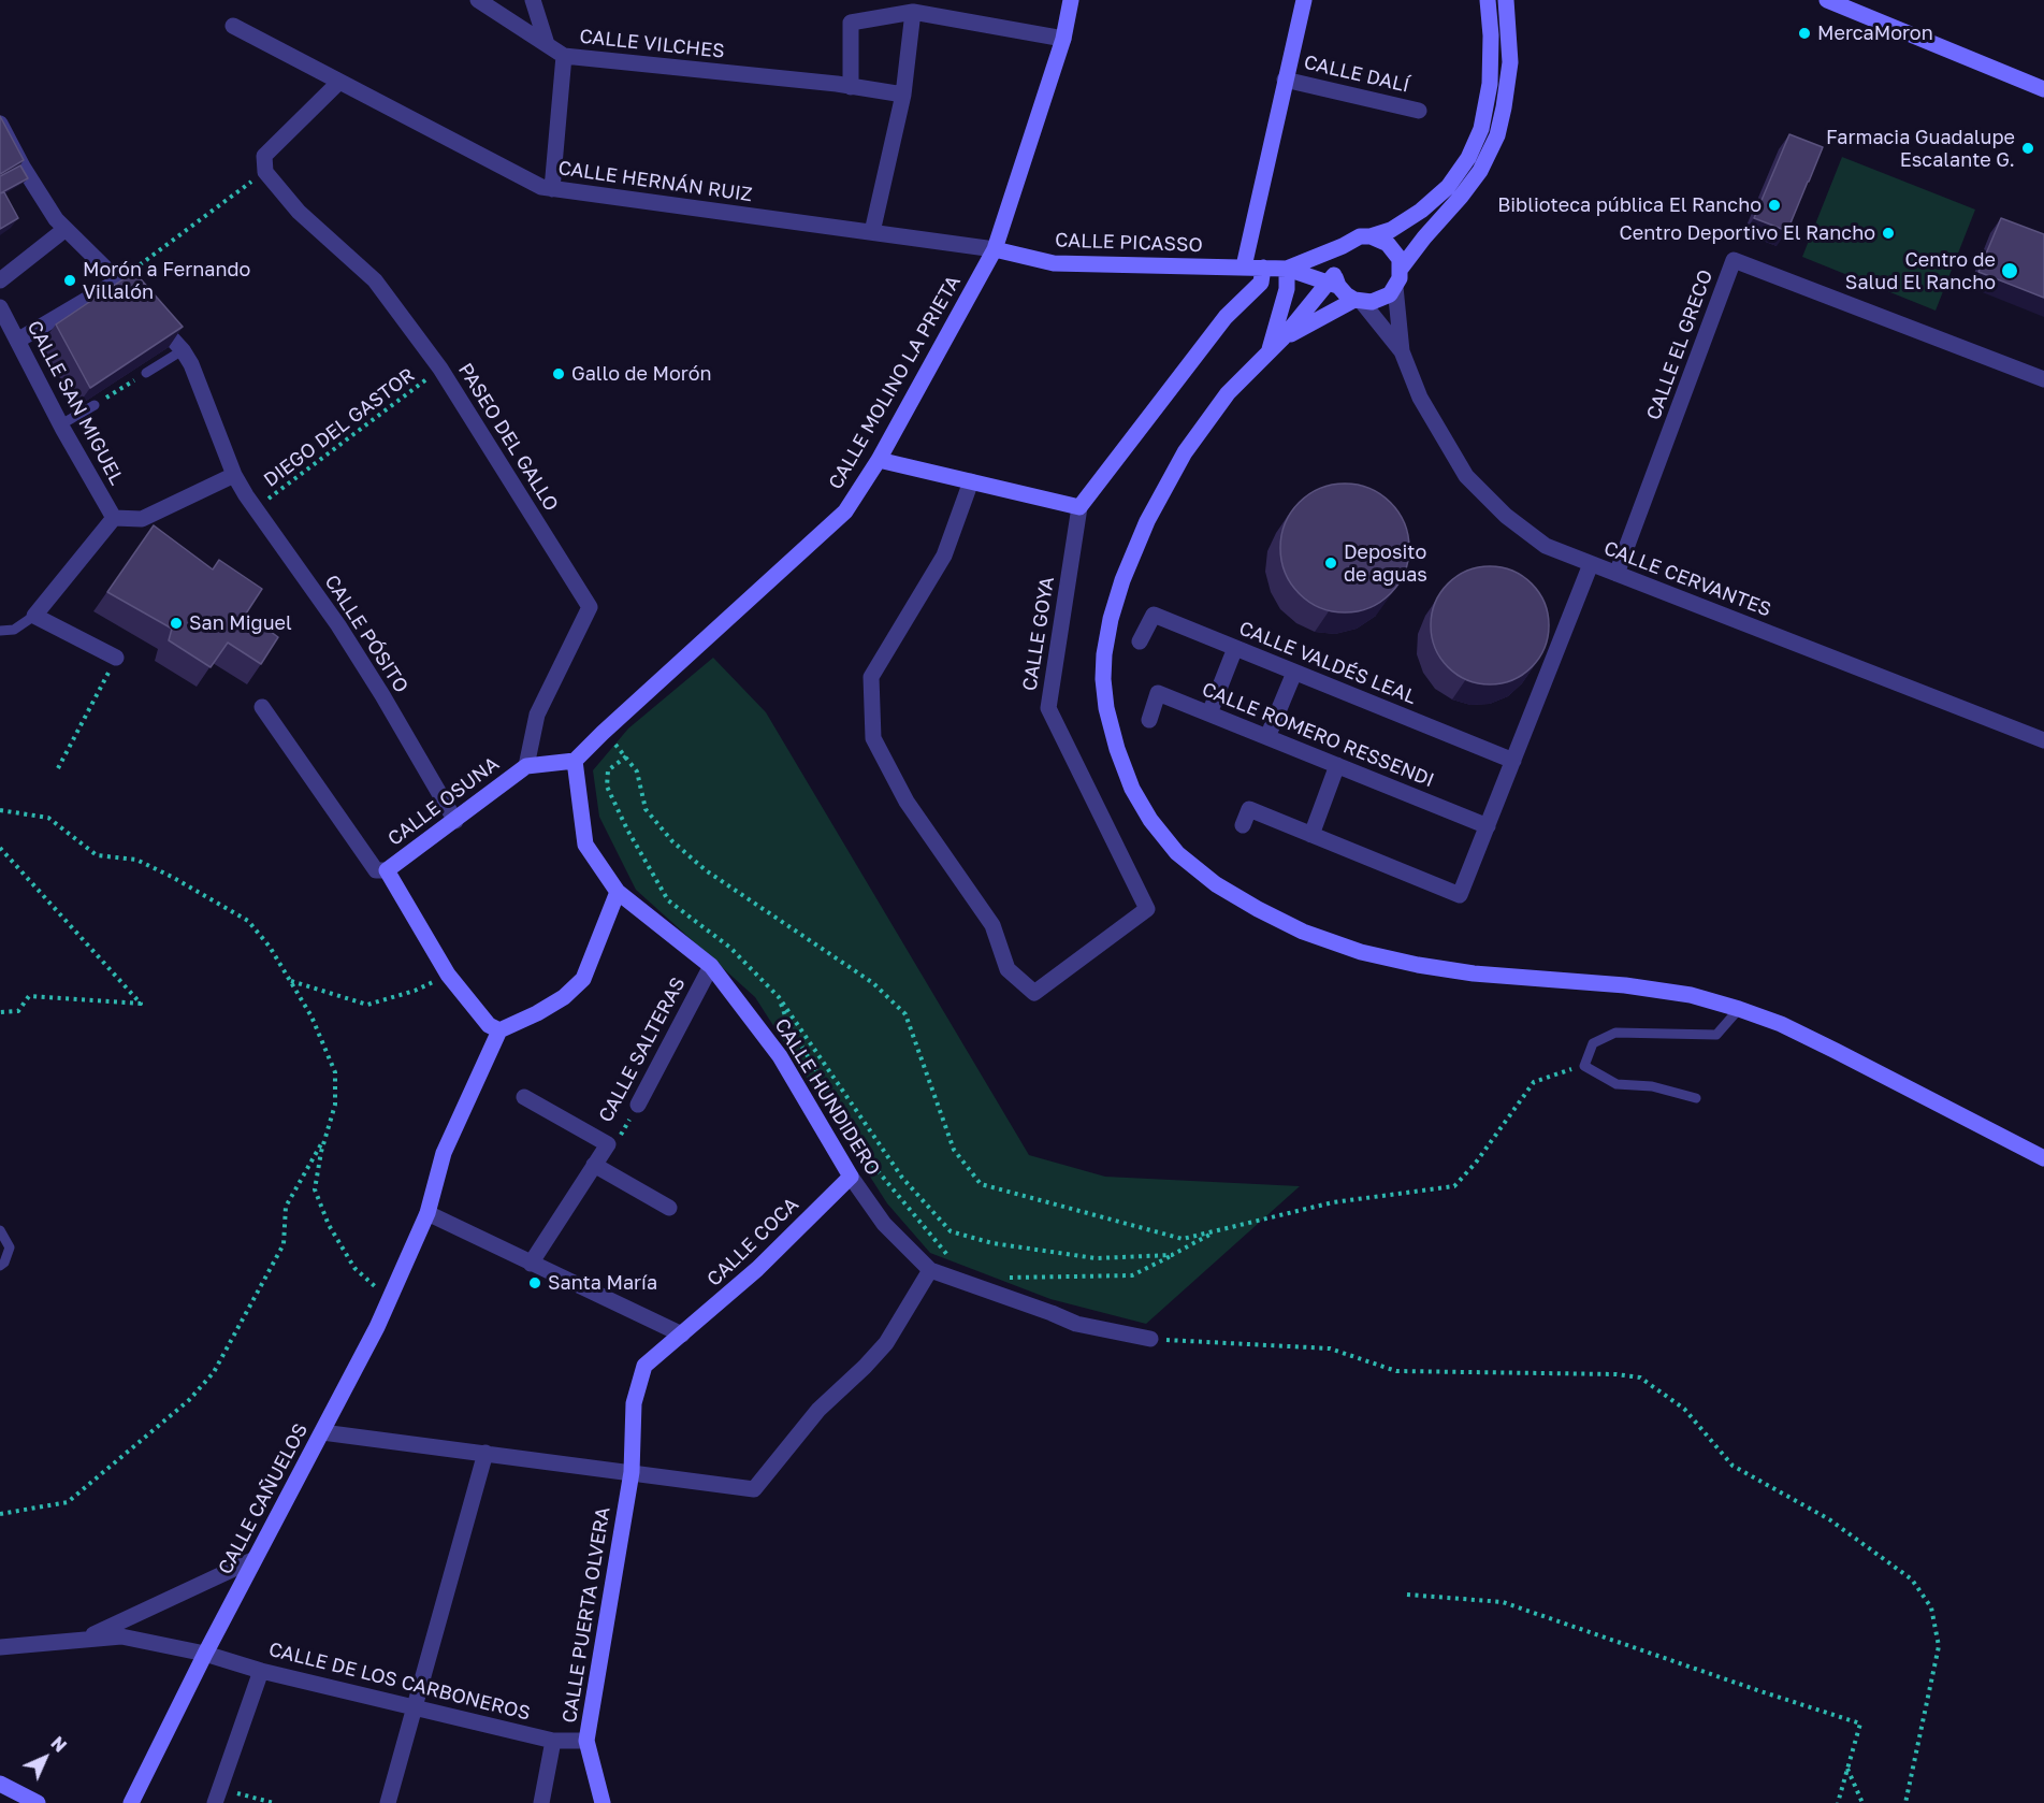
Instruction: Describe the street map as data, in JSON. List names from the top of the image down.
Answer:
{
  "streets": {
    "street": [
      "CALLE VILCHES",
      "CALLE DALÍ",
      "CALLE HERNÁN RUIZ",
      "CALLE PICASSO",
      "CALLE EL GRECO",
      "CALLE MOLINO LA PRIETA",
      "CALLE SAN MIGUEL",
      "PASEO DEL GALLO",
      "CALLE CERVANTES",
      "CALLE PÓSITO",
      "CALLE GOYA",
      "CALLE VALDÉS LEAL",
      "CALLE ROMERO RESSENDI",
      "CALLE OSUNA",
      "CALLE SALTERAS",
      "CALLE HUNDIDERO",
      "CALLE COCA",
      "CALLE CAÑUELOS",
      "CALLE PUERTA OLVERA",
      "CALLE DE LOS CARBONEROS"
    ],
    "path": ["DIEGO DEL GASTOR"]
  },
  "crossings": [
    ["CALLE HERNÁN RUIZ", "CALLE PICASSO"],
    ["CALLE HERNÁN RUIZ", "CALLE MOLINO LA PRIETA"],
    ["CALLE PICASSO", "CALLE MOLINO LA PRIETA"],
    ["CALLE PICASSO", "CALLE GOYA"],
    ["CALLE EL GRECO", "CALLE CERVANTES"],
    ["CALLE MOLINO LA PRIETA", "CALLE HUNDIDERO"],
    ["DIEGO DEL GASTOR", "PASEO DEL GALLO"],
    ["DIEGO DEL GASTOR", "CALLE PÓSITO"],
    ["PASEO DEL GALLO", "CALLE OSUNA"],
    ["CALLE PÓSITO", "CALLE OSUNA"],
    ["CALLE SALTERAS", "CALLE HUNDIDERO"],
    ["CALLE HUNDIDERO", "CALLE COCA"],
    ["CALLE COCA", "CALLE PUERTA OLVERA"],
    ["CALLE CAÑUELOS", "CALLE DE LOS CARBONEROS"],
    ["CALLE PUERTA OLVERA", "CALLE DE LOS CARBONEROS"]
  ],
  "places": [
    "MercaMoron",
    "Farmacia Guadalupe Escalante G.",
    "Biblioteca pública El Rancho",
    "Centro Deportivo El Rancho",
    "Centro de Salud El Rancho",
    "Morón a Fernando Villalón",
    "Gallo de Morón",
    "Deposito de aguas",
    "San Miguel",
    "Santa María"
  ],
  "north": "top right"
}
